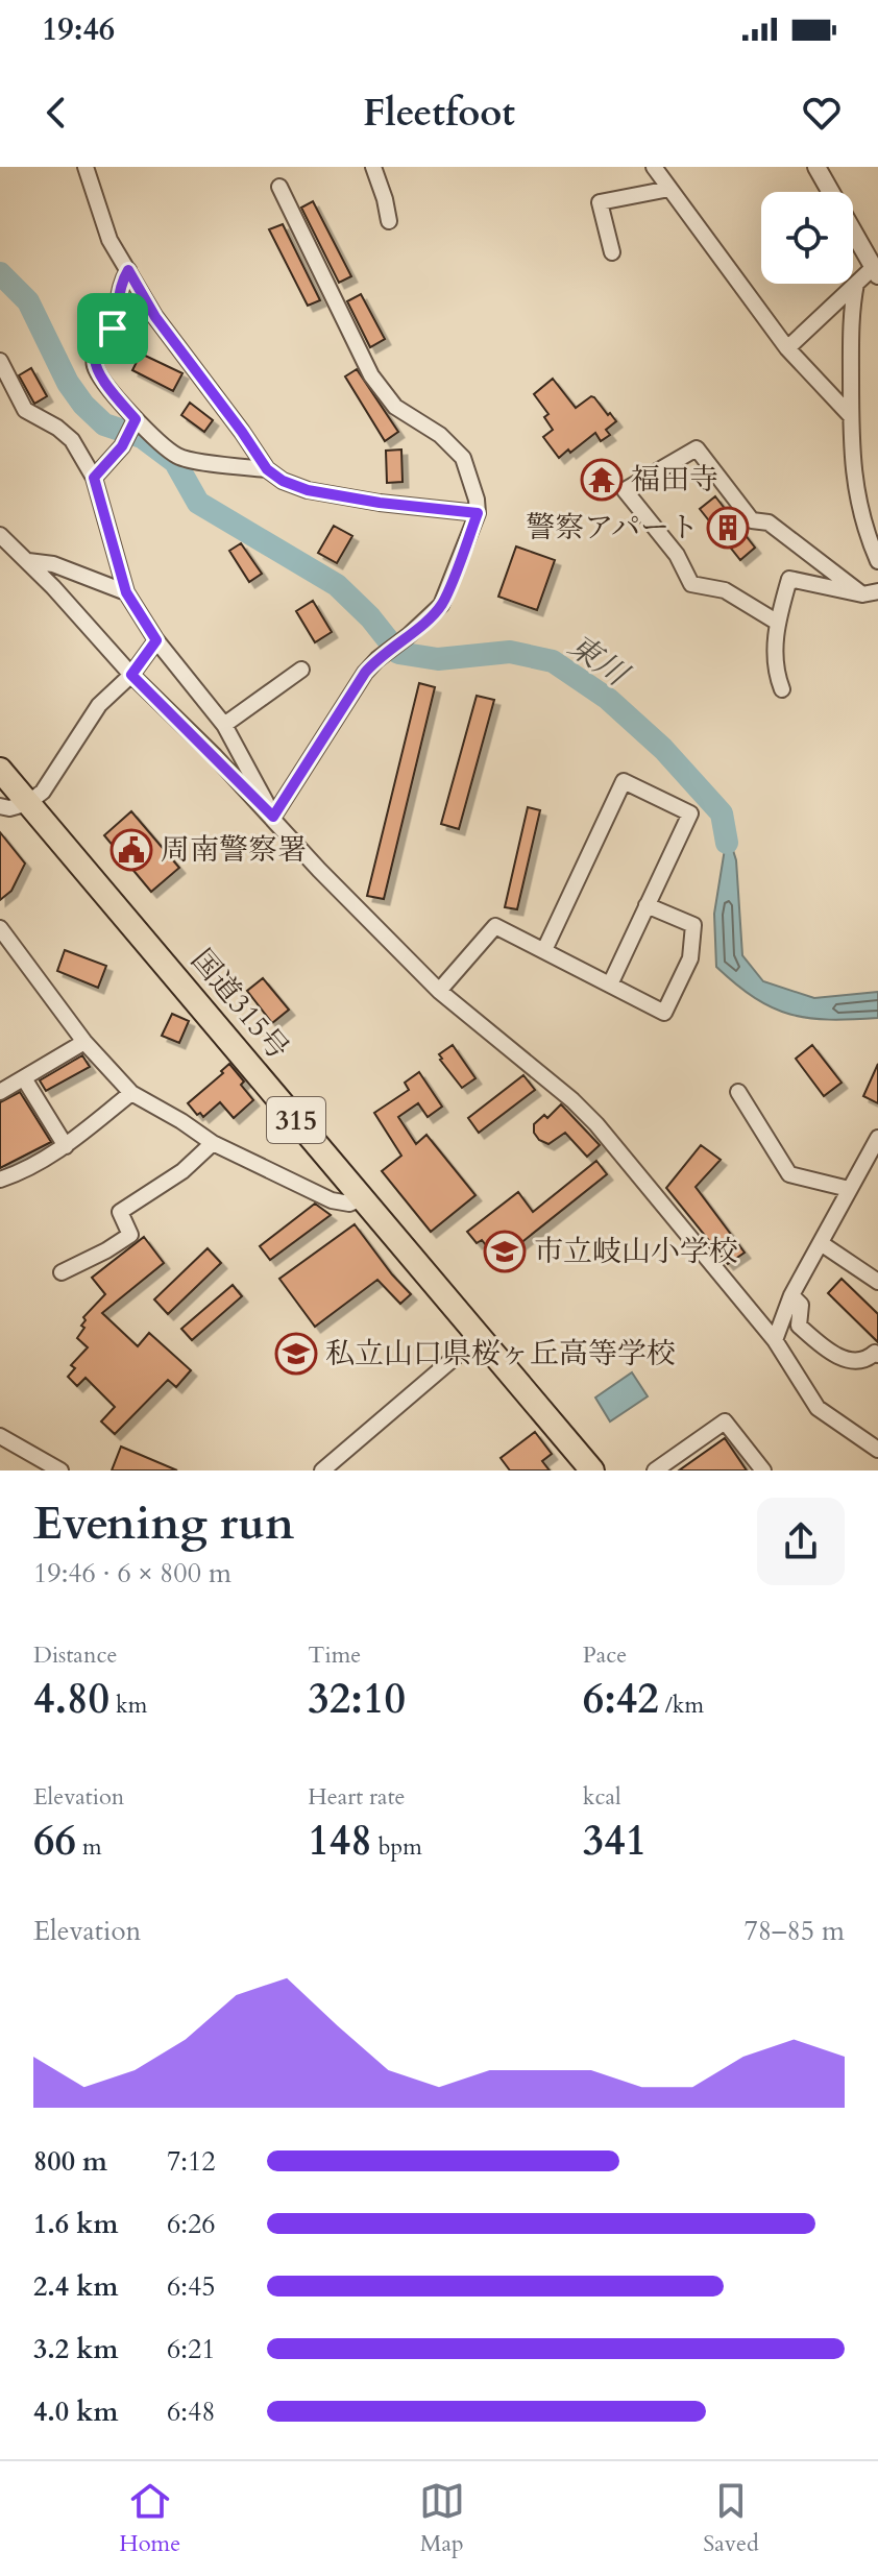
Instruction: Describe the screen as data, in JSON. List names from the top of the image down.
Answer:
{
  "streets": {
    "highway": ["国道315号", "315"]
  },
  "water": ["東川"],
  "places": {
    "temple": ["福田寺"],
    "building": ["警察アパート"],
    "public building": ["周南警察署"],
    "school or university": ["市立岐山小学校", "私立山口県桜ヶ丘高等学校"]
  },
  "page": {
    "status": "19:46",
    "header": "Fleetfoot",
    "heading": ["Evening run", "19:46 · 6 × 800 m"],
    "stats": [
      ["Distance", "4.80 km"],
      ["Time", "32:10"],
      ["Pace", "6:42 /km"],
      ["Elevation", "66 m"],
      ["Heart rate", "148 bpm"],
      ["kcal", "341"]
    ],
    "chart": ["Elevation", "78–85 m"],
    "list": [
      {
        "name": "800 m",
        "note": "7:12"
      },
      {
        "name": "1.6 km",
        "note": "6:26"
      },
      {
        "name": "2.4 km",
        "note": "6:45"
      },
      {
        "name": "3.2 km",
        "note": "6:21"
      },
      {
        "name": "4.0 km",
        "note": "6:48"
      }
    ],
    "tabs": ["Home", "Map", "Saved"]
  }
}
